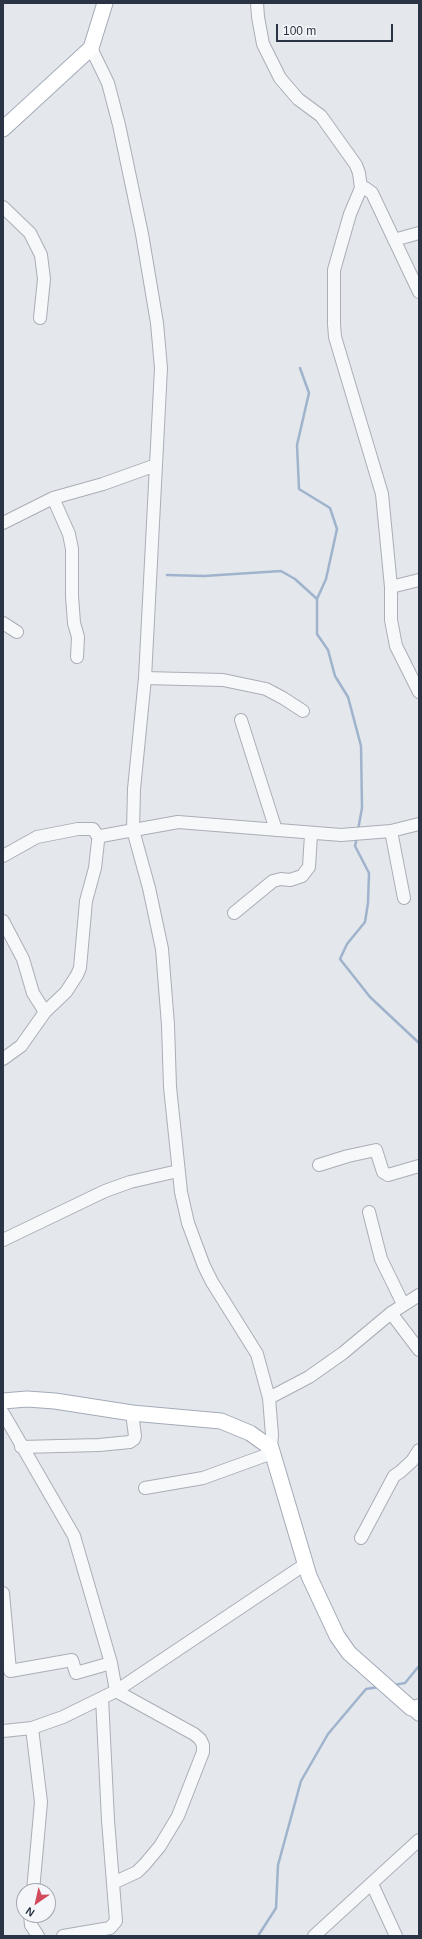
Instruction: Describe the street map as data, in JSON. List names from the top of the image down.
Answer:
{
  "scale_bar": "100 m",
  "north": "bottom left"
}
